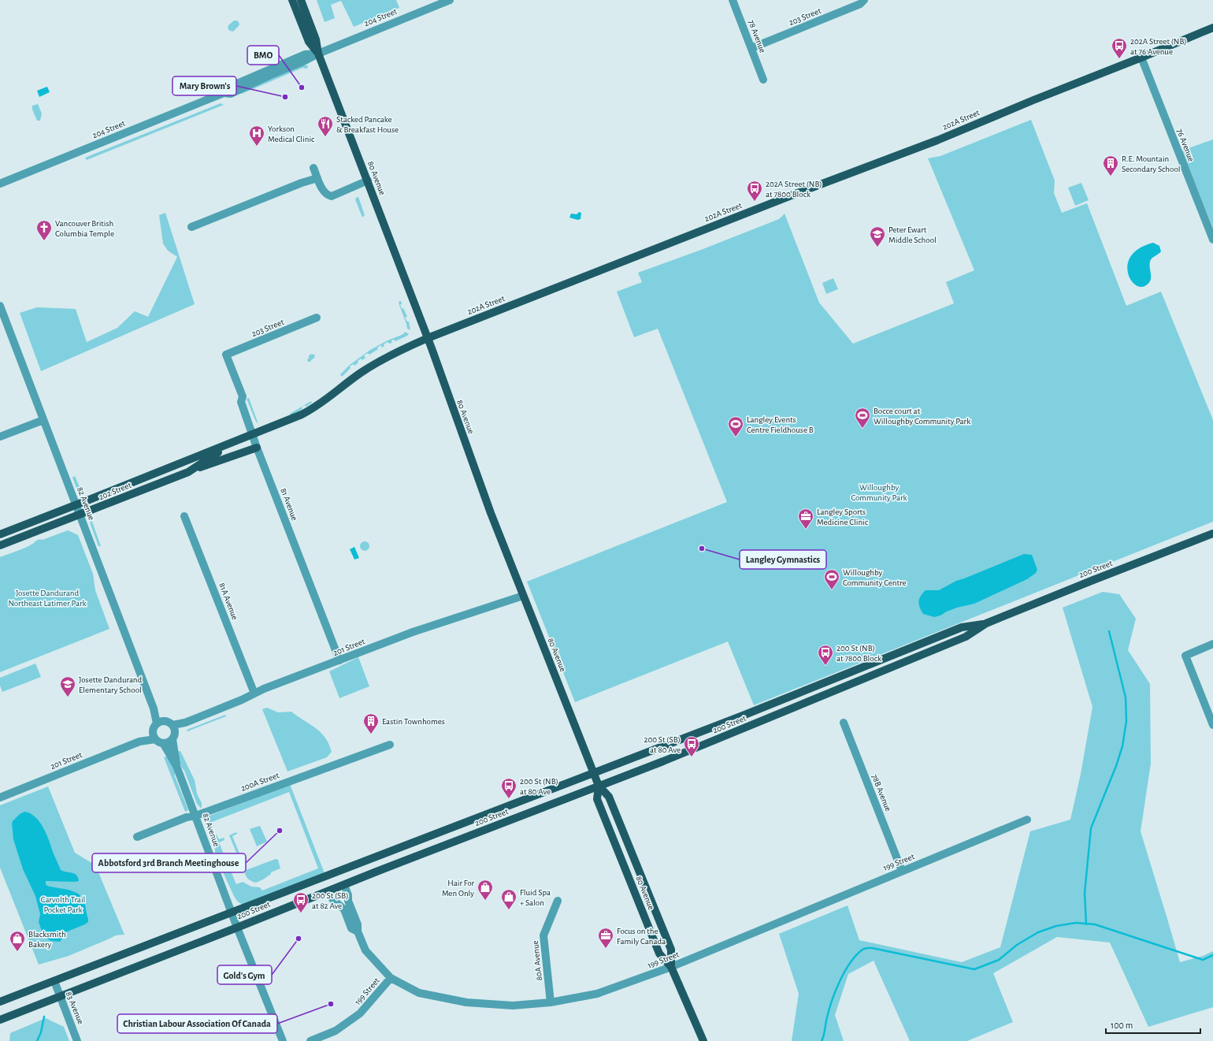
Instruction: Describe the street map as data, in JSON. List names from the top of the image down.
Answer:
{
  "streets": {
    "main road": [
      "202A Street",
      "80 Avenue",
      "202 Street",
      "200 Street"
    ],
    "street": [
      "203 Street",
      "204 Street",
      "78 Avenue",
      "76 Avenue",
      "82 Avenue",
      "81 Avenue",
      "81A Avenue",
      "201 Street",
      "200A Street",
      "78B Avenue",
      "199 Street",
      "80A Avenue",
      "83 Avenue"
    ]
  },
  "crossings": [
    ["203 Street", "78 Avenue"],
    ["203 Street", "81 Avenue"],
    ["204 Street", "80 Avenue"],
    ["202A Street", "76 Avenue"],
    ["202A Street", "80 Avenue"],
    ["202A Street", "202 Street"],
    ["202A Street", "81 Avenue"],
    ["80 Avenue", "200 Street"],
    ["80 Avenue", "201 Street"],
    ["80 Avenue", "199 Street"],
    ["202 Street", "82 Avenue"],
    ["202 Street", "81 Avenue"],
    ["82 Avenue", "200 Street"],
    ["82 Avenue", "201 Street"],
    ["82 Avenue", "200A Street"],
    ["81 Avenue", "201 Street"],
    ["200 Street", "83 Avenue"],
    ["81A Avenue", "201 Street"],
    ["78B Avenue", "199 Street"],
    ["199 Street", "80A Avenue"]
  ],
  "parks": ["Willoughby Community Park", "Josette Dandurand Northeast Latimer Park", "Carvolth Trail Pocket Park"],
  "places": {
    "bus stop": [
      "202A Street (NB) at 76 Avenue",
      "202A Street (NB) at 7800 Block",
      "200 St (NB) at 7800 Block",
      "200 St (SB) at 80 Ave",
      "200 St (NB) at 80 Ave",
      "200 St (SB) at 82 Ave"
    ],
    "other": [
      "BMO",
      "Mary Brown's",
      "Langley Gymnastics",
      "Abbotsford 3rd Branch Meetinghouse",
      "Gold's Gym",
      "Christian Labour Association Of Canada"
    ],
    "restaurant": ["Stacked Pancake & Breakfast House"],
    "hospital": ["Yorkson Medical Clinic"],
    "building": ["R.E. Mountain Secondary School", "Eastin Townhomes"],
    "church": ["Vancouver British Columbia Temple"],
    "school or university": ["Peter Ewart Middle School", "Josette Dandurand Elementary School"],
    "sports": ["Bocce court at Willoughby Community Park", "Langley Events Centre Fieldhouse B", "Willoughby Community Centre"],
    "office": ["Langley Sports Medicine Clinic", "Focus on the Family Canada"],
    "shop": ["Hair For Men Only", "Fluid Spa + Salon", "Blacksmith Bakery"]
  },
  "scale_bar": "100 m"
}
